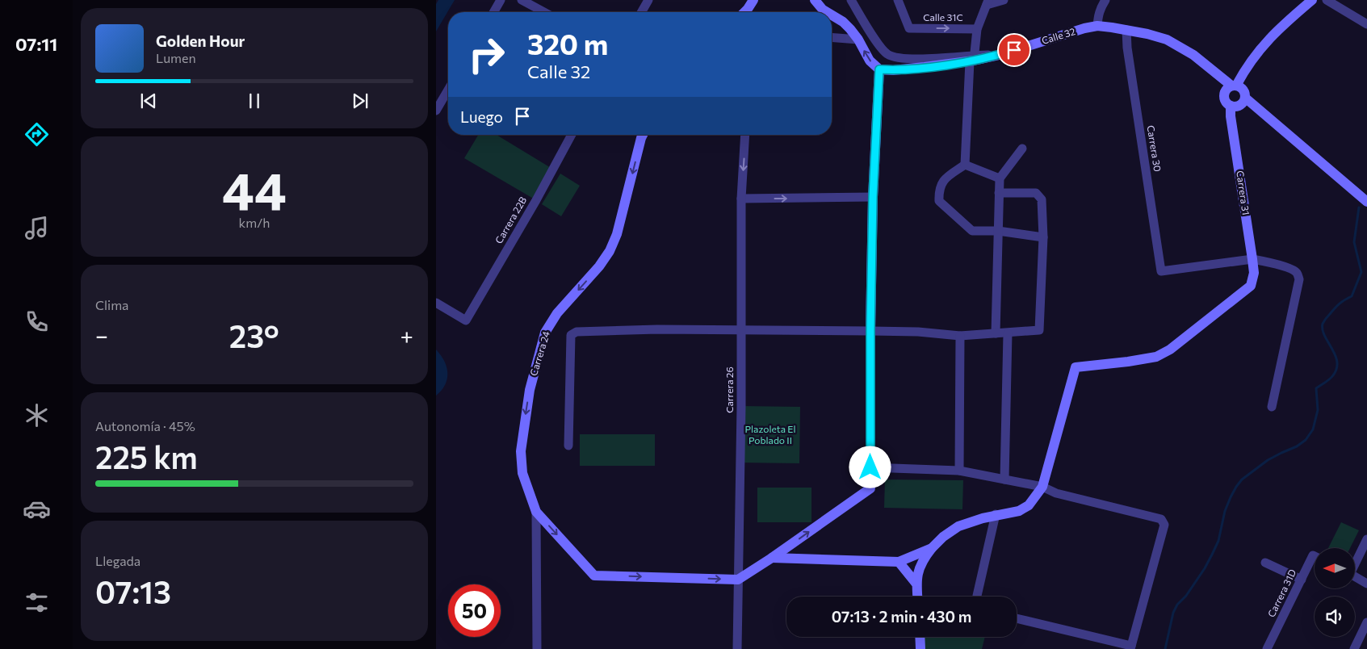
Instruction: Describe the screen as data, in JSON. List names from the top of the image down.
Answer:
{
  "streets": {
    "street": [
      "Calle 31C",
      "Calle 32",
      "Carrera 30",
      "Carrera 31",
      "Carrera 22B",
      "Carrera 24",
      "Carrera 26",
      "Carrera 31D"
    ]
  },
  "crossings": [
    ["Calle 32", "Carrera 30"],
    ["Calle 32", "Carrera 31"],
    ["Carrera 30", "Carrera 31"],
    ["Carrera 24", "Carrera 26"]
  ],
  "parks": ["Plazoleta El Poblado II"],
  "north": "left",
  "page": {
    "tabs": "07:11",
    "turn": ["320 m", "Calle 32"],
    "song": ["Golden Hour", "Lumen"],
    "then": "Luego",
    "tile": [
      ["44", "km/h"],
      "Clima",
      ["Autonomía · 45%", "225 km"],
      ["Llegada", "07:13"]
    ],
    "heat": ["−", "23°", "+"],
    "limit": "50",
    "trip": "07:13 · 2 min · 430 m"
  }
}
